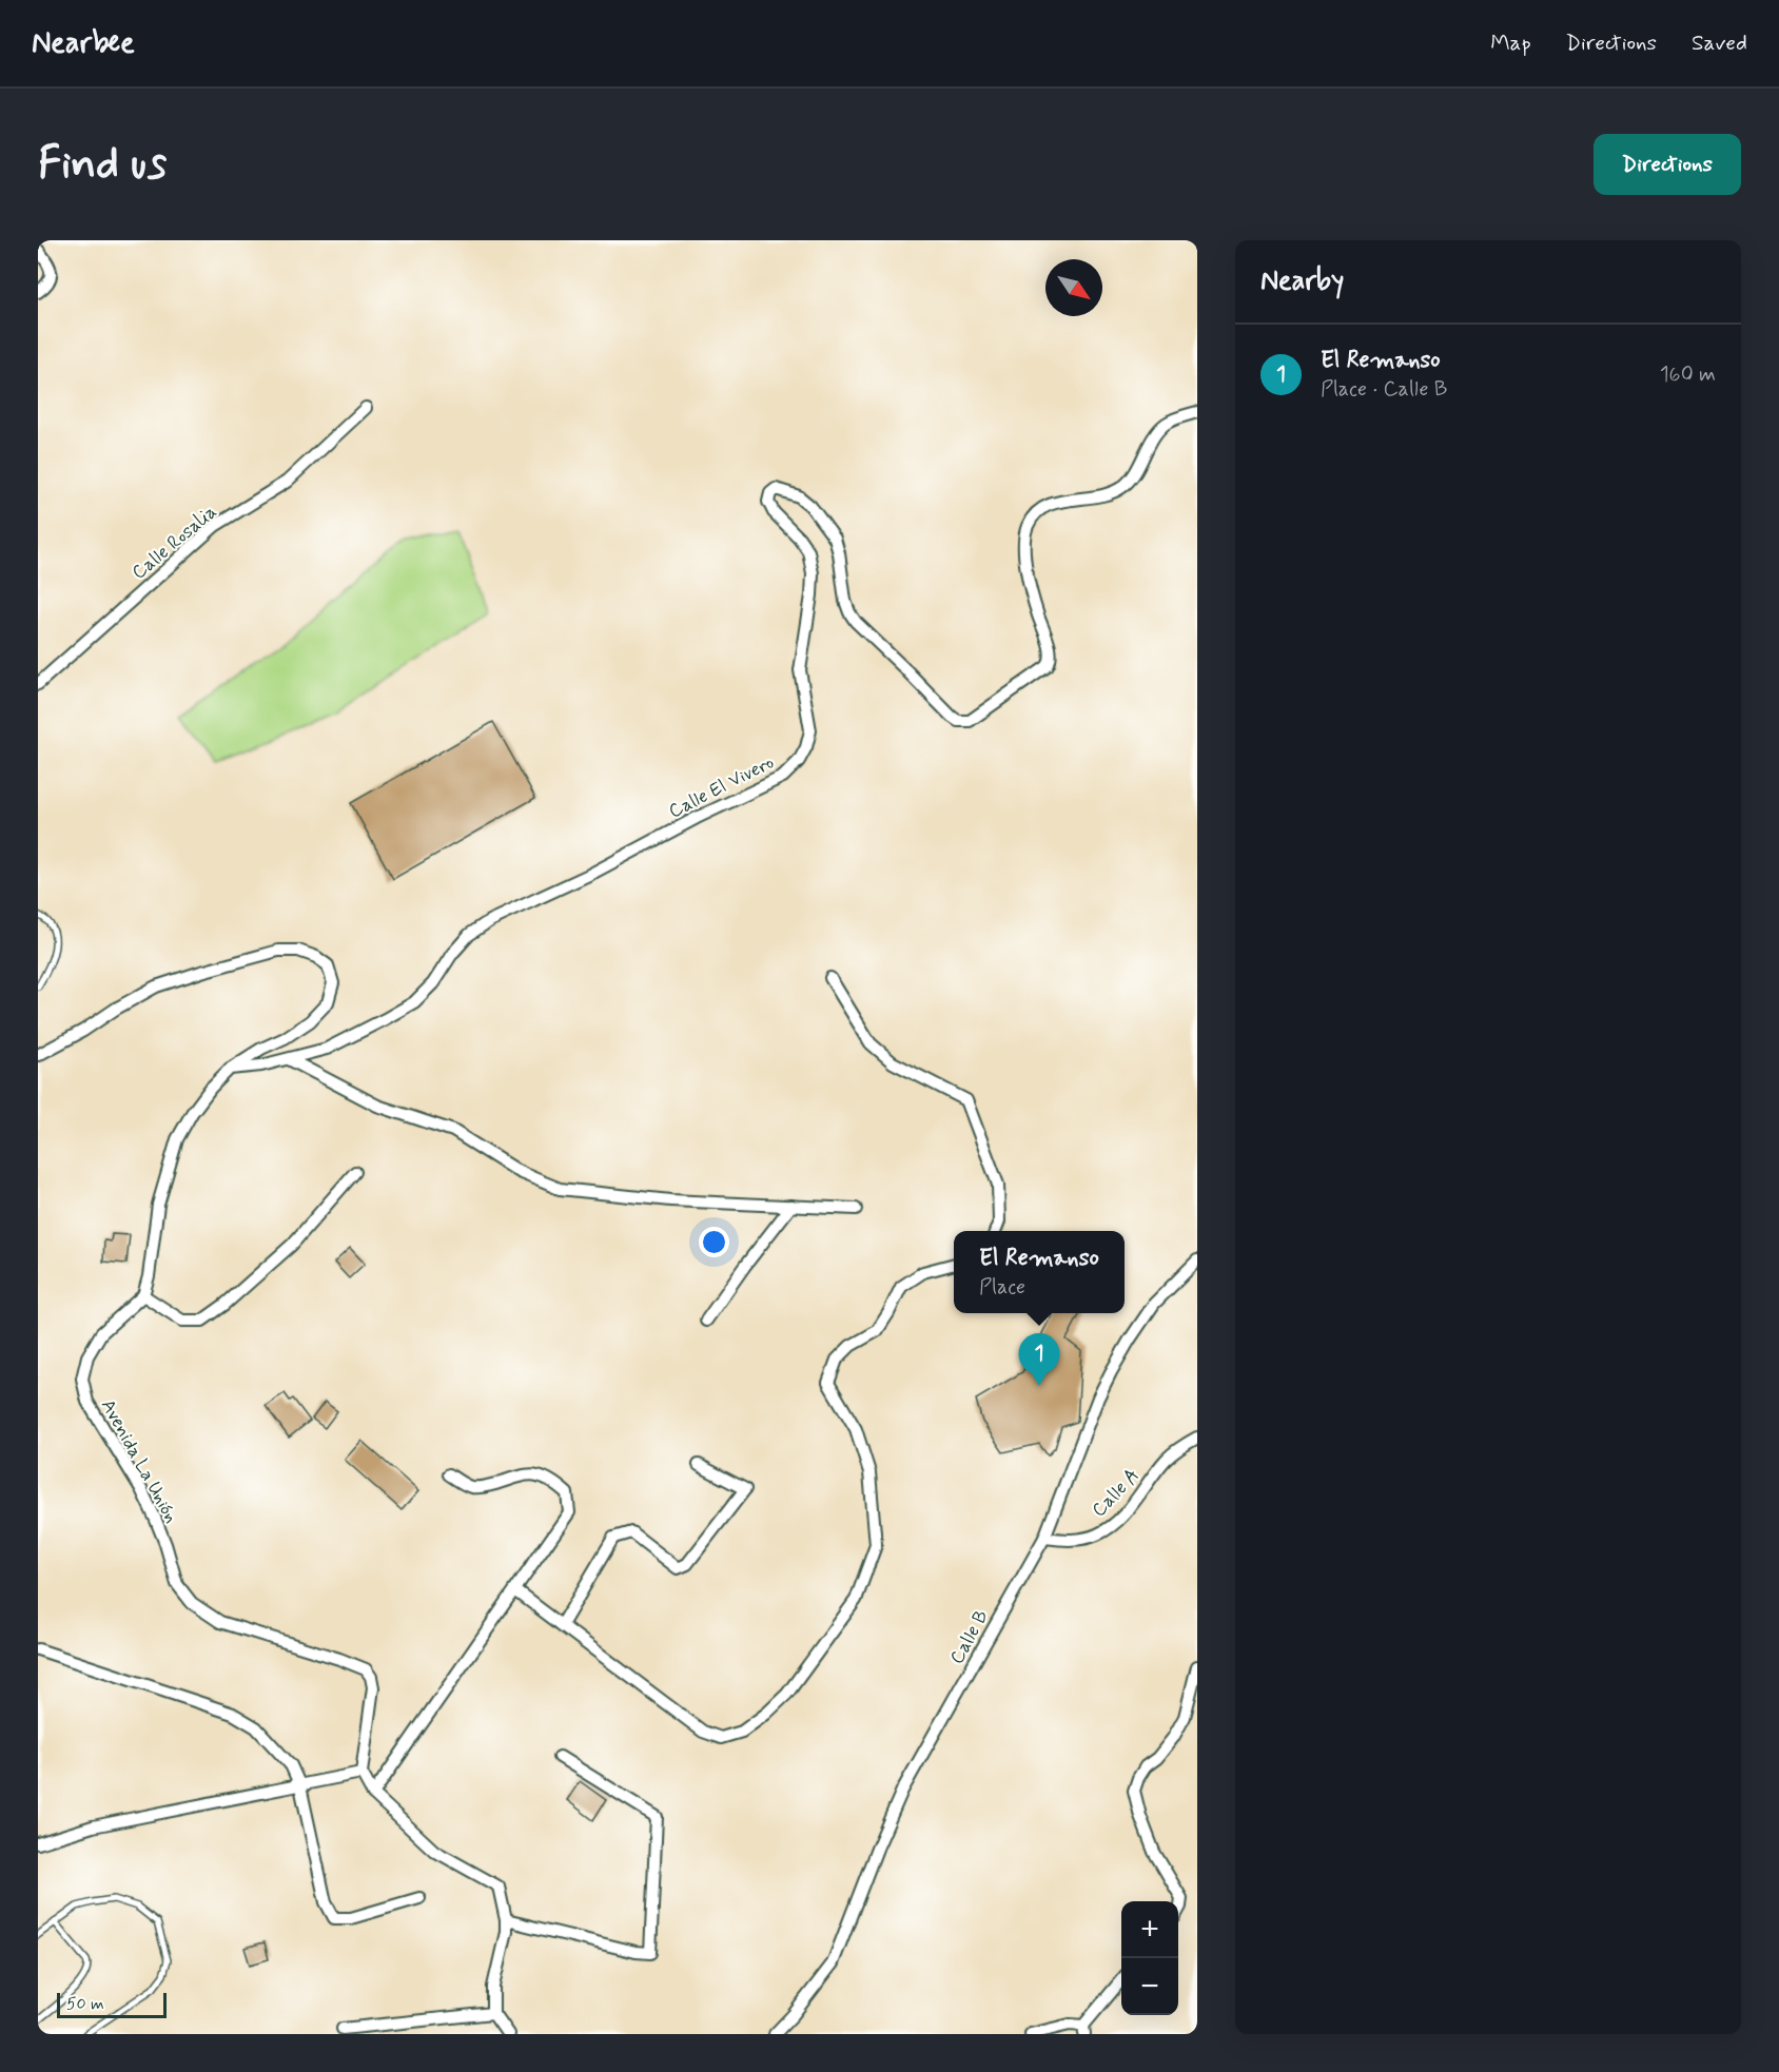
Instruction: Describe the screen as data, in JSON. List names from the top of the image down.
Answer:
{
  "streets": {
    "street": [
      "Calle Rosalia",
      "Calle El Vivero",
      "Avenida La Unión",
      "Calle A",
      "Calle B"
    ]
  },
  "crossings": [
    ["Calle A", "Calle B"]
  ],
  "scale_bar": "50 m",
  "north": "bottom right",
  "page": {
    "header": "Nearbee",
    "nav": ["Map", "Directions", "Saved"],
    "buttons": "Directions",
    "title": "Find us",
    "heading": "Nearby",
    "list": [
      {
        "mark": "1",
        "name": "El Remanso",
        "note": "Place · Calle B",
        "value": "160 m"
      }
    ],
    "popup": ["El Remanso", "Place"],
    "pins": "1",
    "map_buttons": ["+", "−"],
    "scale": "50 m"
  }
}
